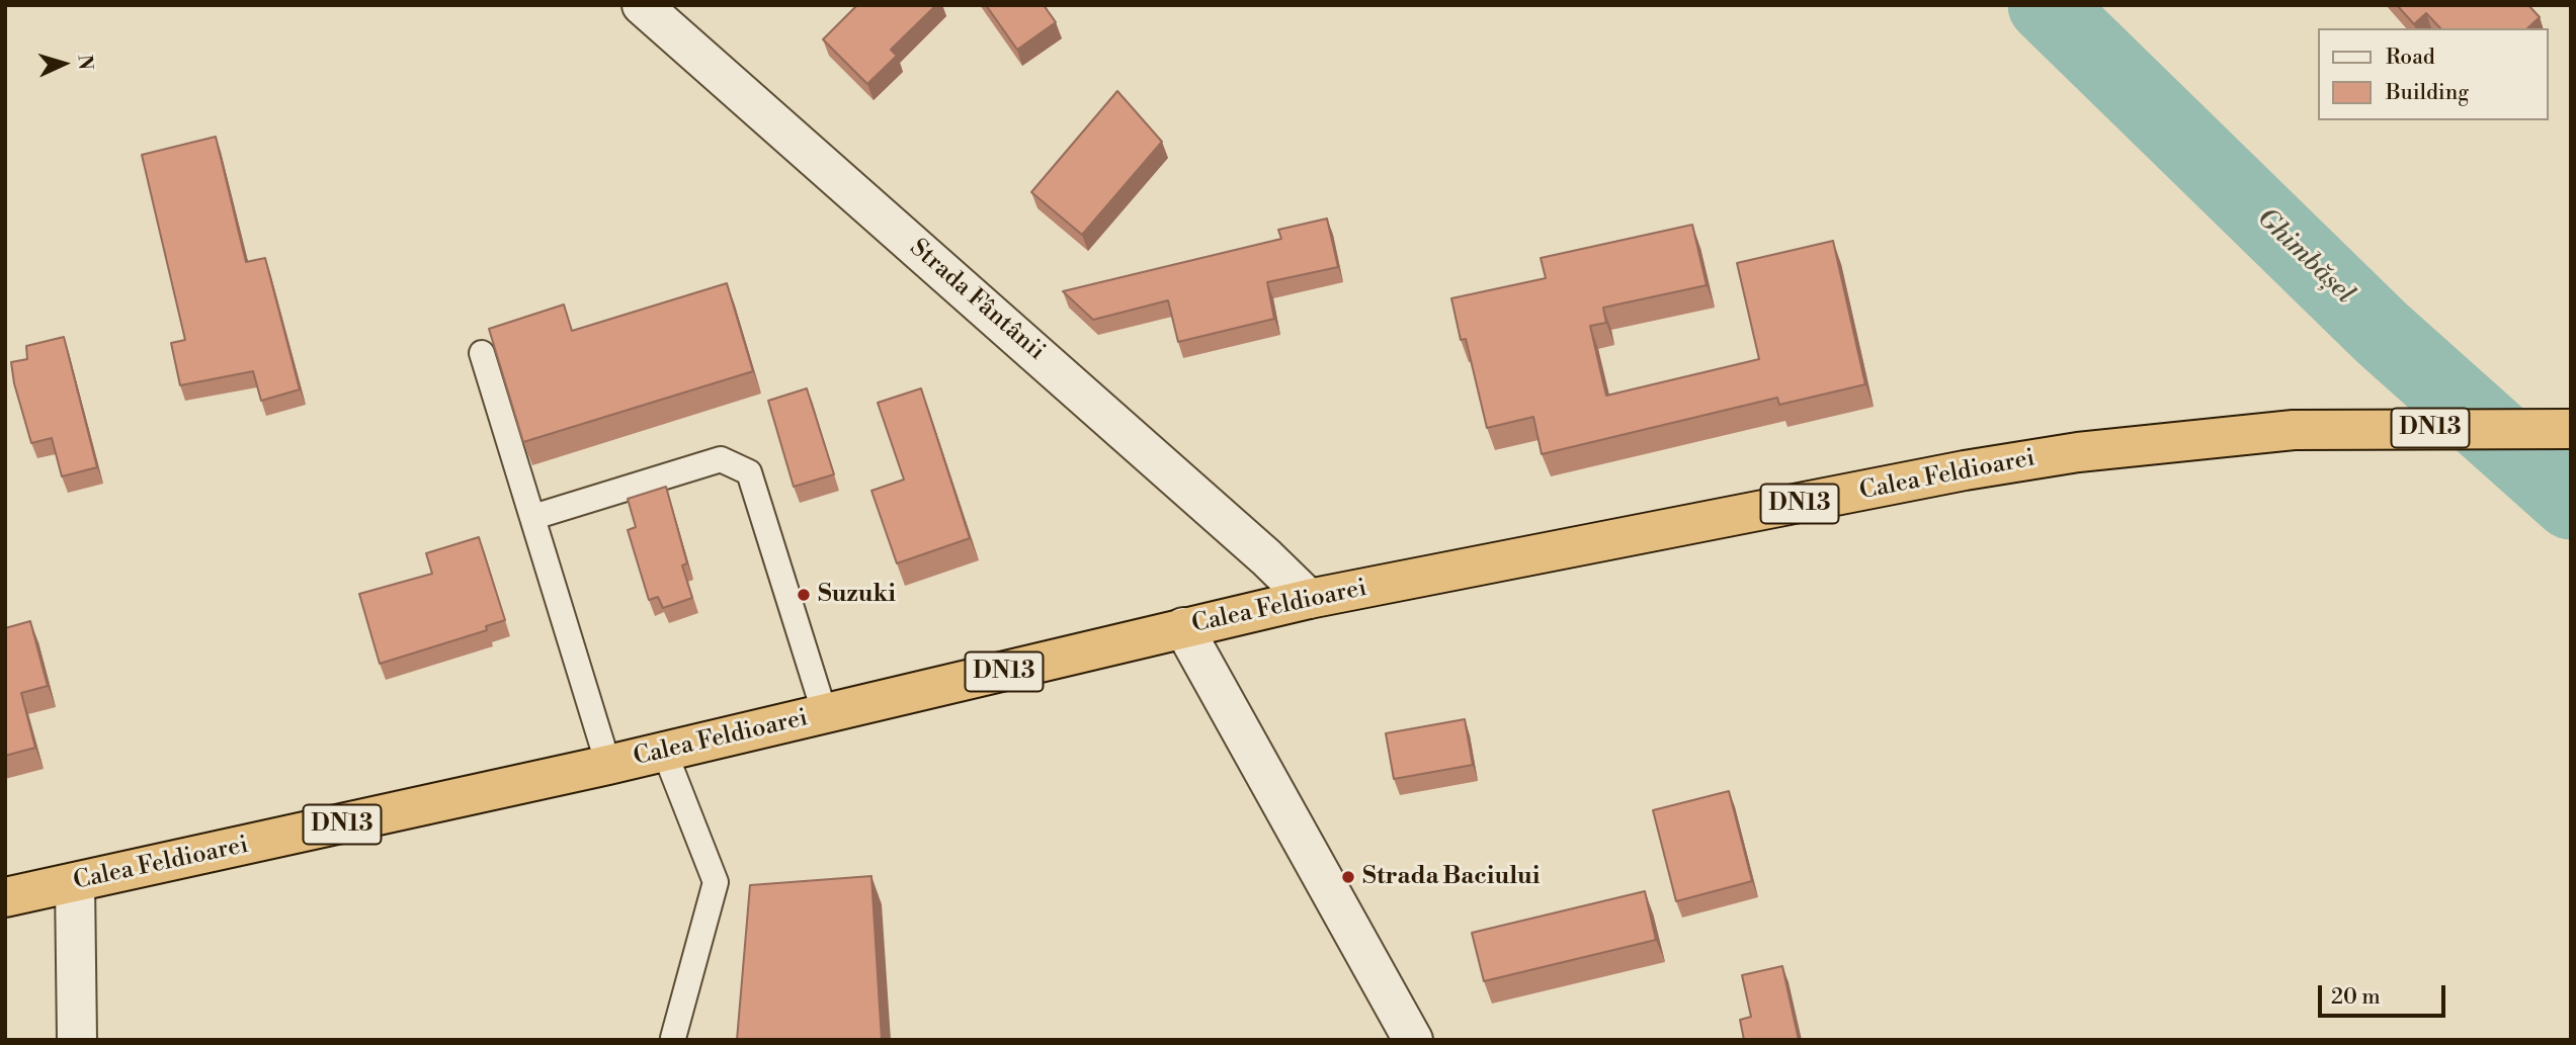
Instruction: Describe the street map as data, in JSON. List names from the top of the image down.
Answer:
{
  "streets": {
    "highway": ["DN13", "Calea Feldioarei"],
    "street": ["Strada Fântânii"]
  },
  "crossings": [
    ["Strada Fântânii", "Calea Feldioarei"]
  ],
  "water": ["Ghimbășel"],
  "places": ["Suzuki", "Strada Baciului"],
  "legend": ["Road", "Building"],
  "scale_bar": "20 m",
  "north": "right"
}
